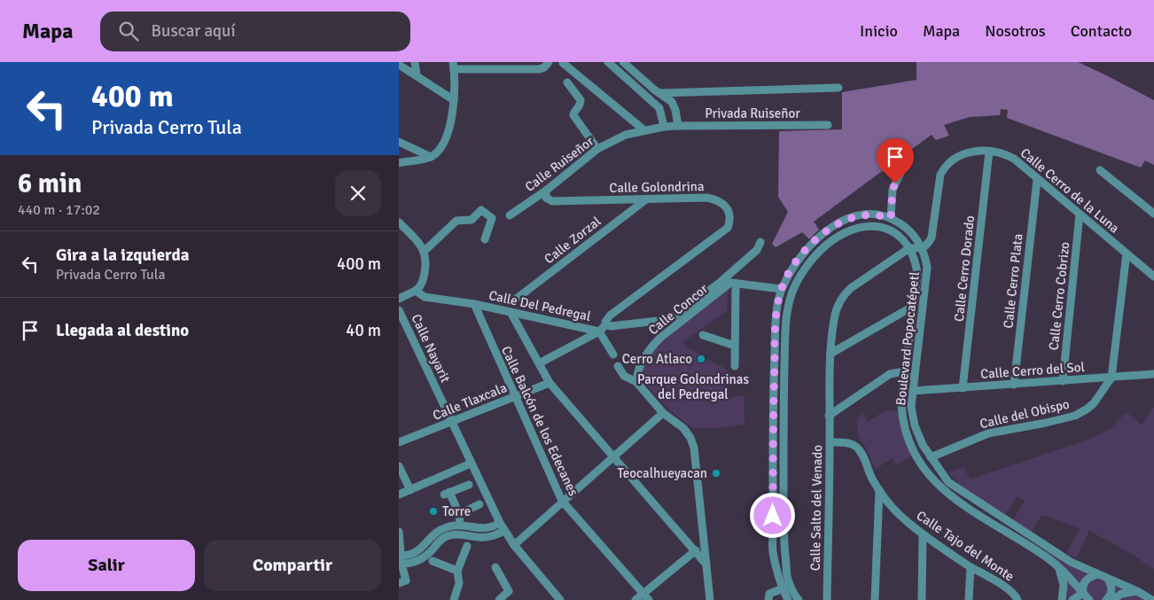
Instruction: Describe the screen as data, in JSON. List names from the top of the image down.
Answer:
{
  "streets": {
    "street": [
      "Privada Ruiseñor",
      "Calle Ruiseñor",
      "Calle Golondrina",
      "Calle Cerro de la Luna",
      "Calle Zorzal",
      "Calle Cerro Dorado",
      "Calle Cerro Plata",
      "Calle Cerro Cobrizo",
      "Calle Del Pedregal",
      "Calle Concor",
      "Boulevard Popocatépetl",
      "Calle Nayarit",
      "Calle Cerro del Sol",
      "Calle Tlaxcala",
      "Calle del Obispo",
      "Calle Balcón de los Edecanes",
      "Calle Salto del Venado",
      "Calle Tajo del Monte"
    ]
  },
  "crossings": [
    ["Privada Ruiseñor", "Calle Ruiseñor"],
    ["Calle Ruiseñor", "Calle Golondrina"],
    ["Calle Golondrina", "Calle Zorzal"],
    ["Calle Golondrina", "Calle Del Pedregal"],
    ["Calle Cerro de la Luna", "Calle Cerro Dorado"],
    ["Calle Cerro de la Luna", "Calle Cerro Plata"],
    ["Calle Cerro de la Luna", "Calle Cerro Cobrizo"],
    ["Calle Cerro de la Luna", "Boulevard Popocatépetl"],
    ["Calle Cerro Dorado", "Calle Cerro del Sol"],
    ["Calle Cerro Plata", "Calle Cerro del Sol"],
    ["Calle Cerro Cobrizo", "Calle Cerro del Sol"],
    ["Calle Del Pedregal", "Calle Balcón de los Edecanes"],
    ["Boulevard Popocatépetl", "Calle Cerro del Sol"],
    ["Boulevard Popocatépetl", "Calle del Obispo"],
    ["Boulevard Popocatépetl", "Calle Salto del Venado"],
    ["Calle Nayarit", "Calle Tlaxcala"],
    ["Calle Cerro del Sol", "Calle del Obispo"],
    ["Calle Tlaxcala", "Calle Balcón de los Edecanes"],
    ["Calle Salto del Venado", "Calle Tajo del Monte"]
  ],
  "parks": ["Parque Golondrinas del Pedregal"],
  "places": ["Cerro Atlaco", "Teocalhueyacan", "Torre"],
  "page": {
    "header": "Mapa",
    "search": "Buscar aquí",
    "nav": [
      "Inicio",
      "Mapa",
      "Nosotros",
      "Contacto"
    ],
    "turn": ["400 m", "Privada Cerro Tula"],
    "heading": ["6 min", "440 m · 17:02"],
    "list": [
      {
        "name": "Gira a la izquierda",
        "note": "Privada Cerro Tula",
        "value": "400 m"
      },
      {
        "name": "Llegada al destino",
        "value": "40 m"
      }
    ],
    "buttons": ["Salir", "Compartir"]
  }
}
